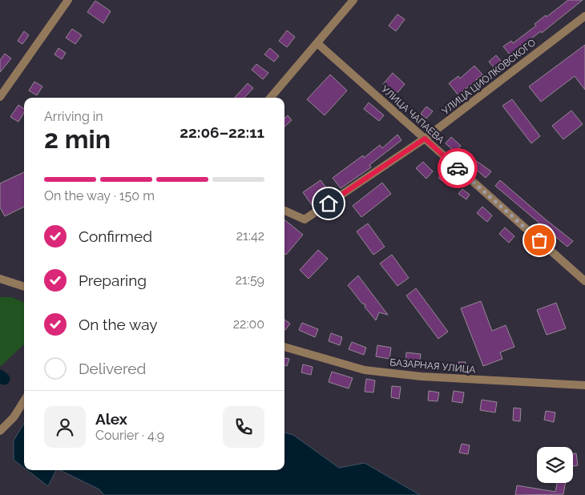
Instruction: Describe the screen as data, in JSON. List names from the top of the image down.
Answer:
{
  "streets": {
    "street": ["УЛИЦА ЦИОЛКОВСКОГО", "УЛИЦА ЧАПАЕВА", "БАЗАРНАЯ УЛИЦА"]
  },
  "crossings": [
    ["УЛИЦА ЦИОЛКОВСКОГО", "УЛИЦА ЧАПАЕВА"]
  ],
  "page": {
    "heading": ["2 min", "Arriving in", "22:06–22:11"],
    "panel": ["Alex", "Courier · 4.9"],
    "bar": "On the way · 150 m",
    "list": [
      ["Confirmed", "21:42"],
      ["Preparing", "21:59"],
      ["On the way", "22:00"],
      "Delivered"
    ]
  }
}
